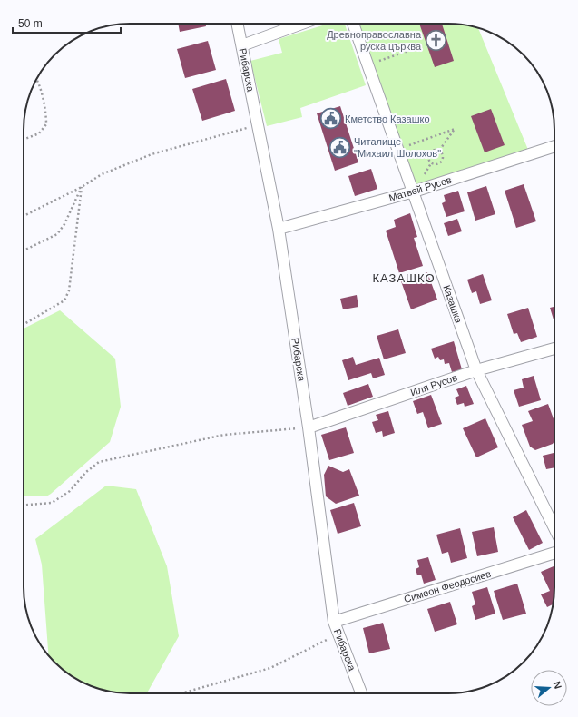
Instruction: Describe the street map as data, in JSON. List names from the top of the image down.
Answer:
{
  "streets": {
    "street": [
      "Рибарска",
      "Матвей Русов",
      "Казашка",
      "Иля Русов",
      "Симеон Феодосиев"
    ]
  },
  "crossings": [
    ["Рибарска", "Матвей Русов"],
    ["Рибарска", "Иля Русов"],
    ["Рибарска", "Симеон Феодосиев"],
    ["Матвей Русов", "Казашка"],
    ["Казашка", "Иля Русов"]
  ],
  "districts": ["КАЗАШКО"],
  "places": {
    "church": ["Древноправославна руска църква"],
    "public building": ["Кметство Казашко", "Читалище \"Михаил Шолохов\""]
  },
  "scale_bar": "50 m",
  "north": "right"
}
